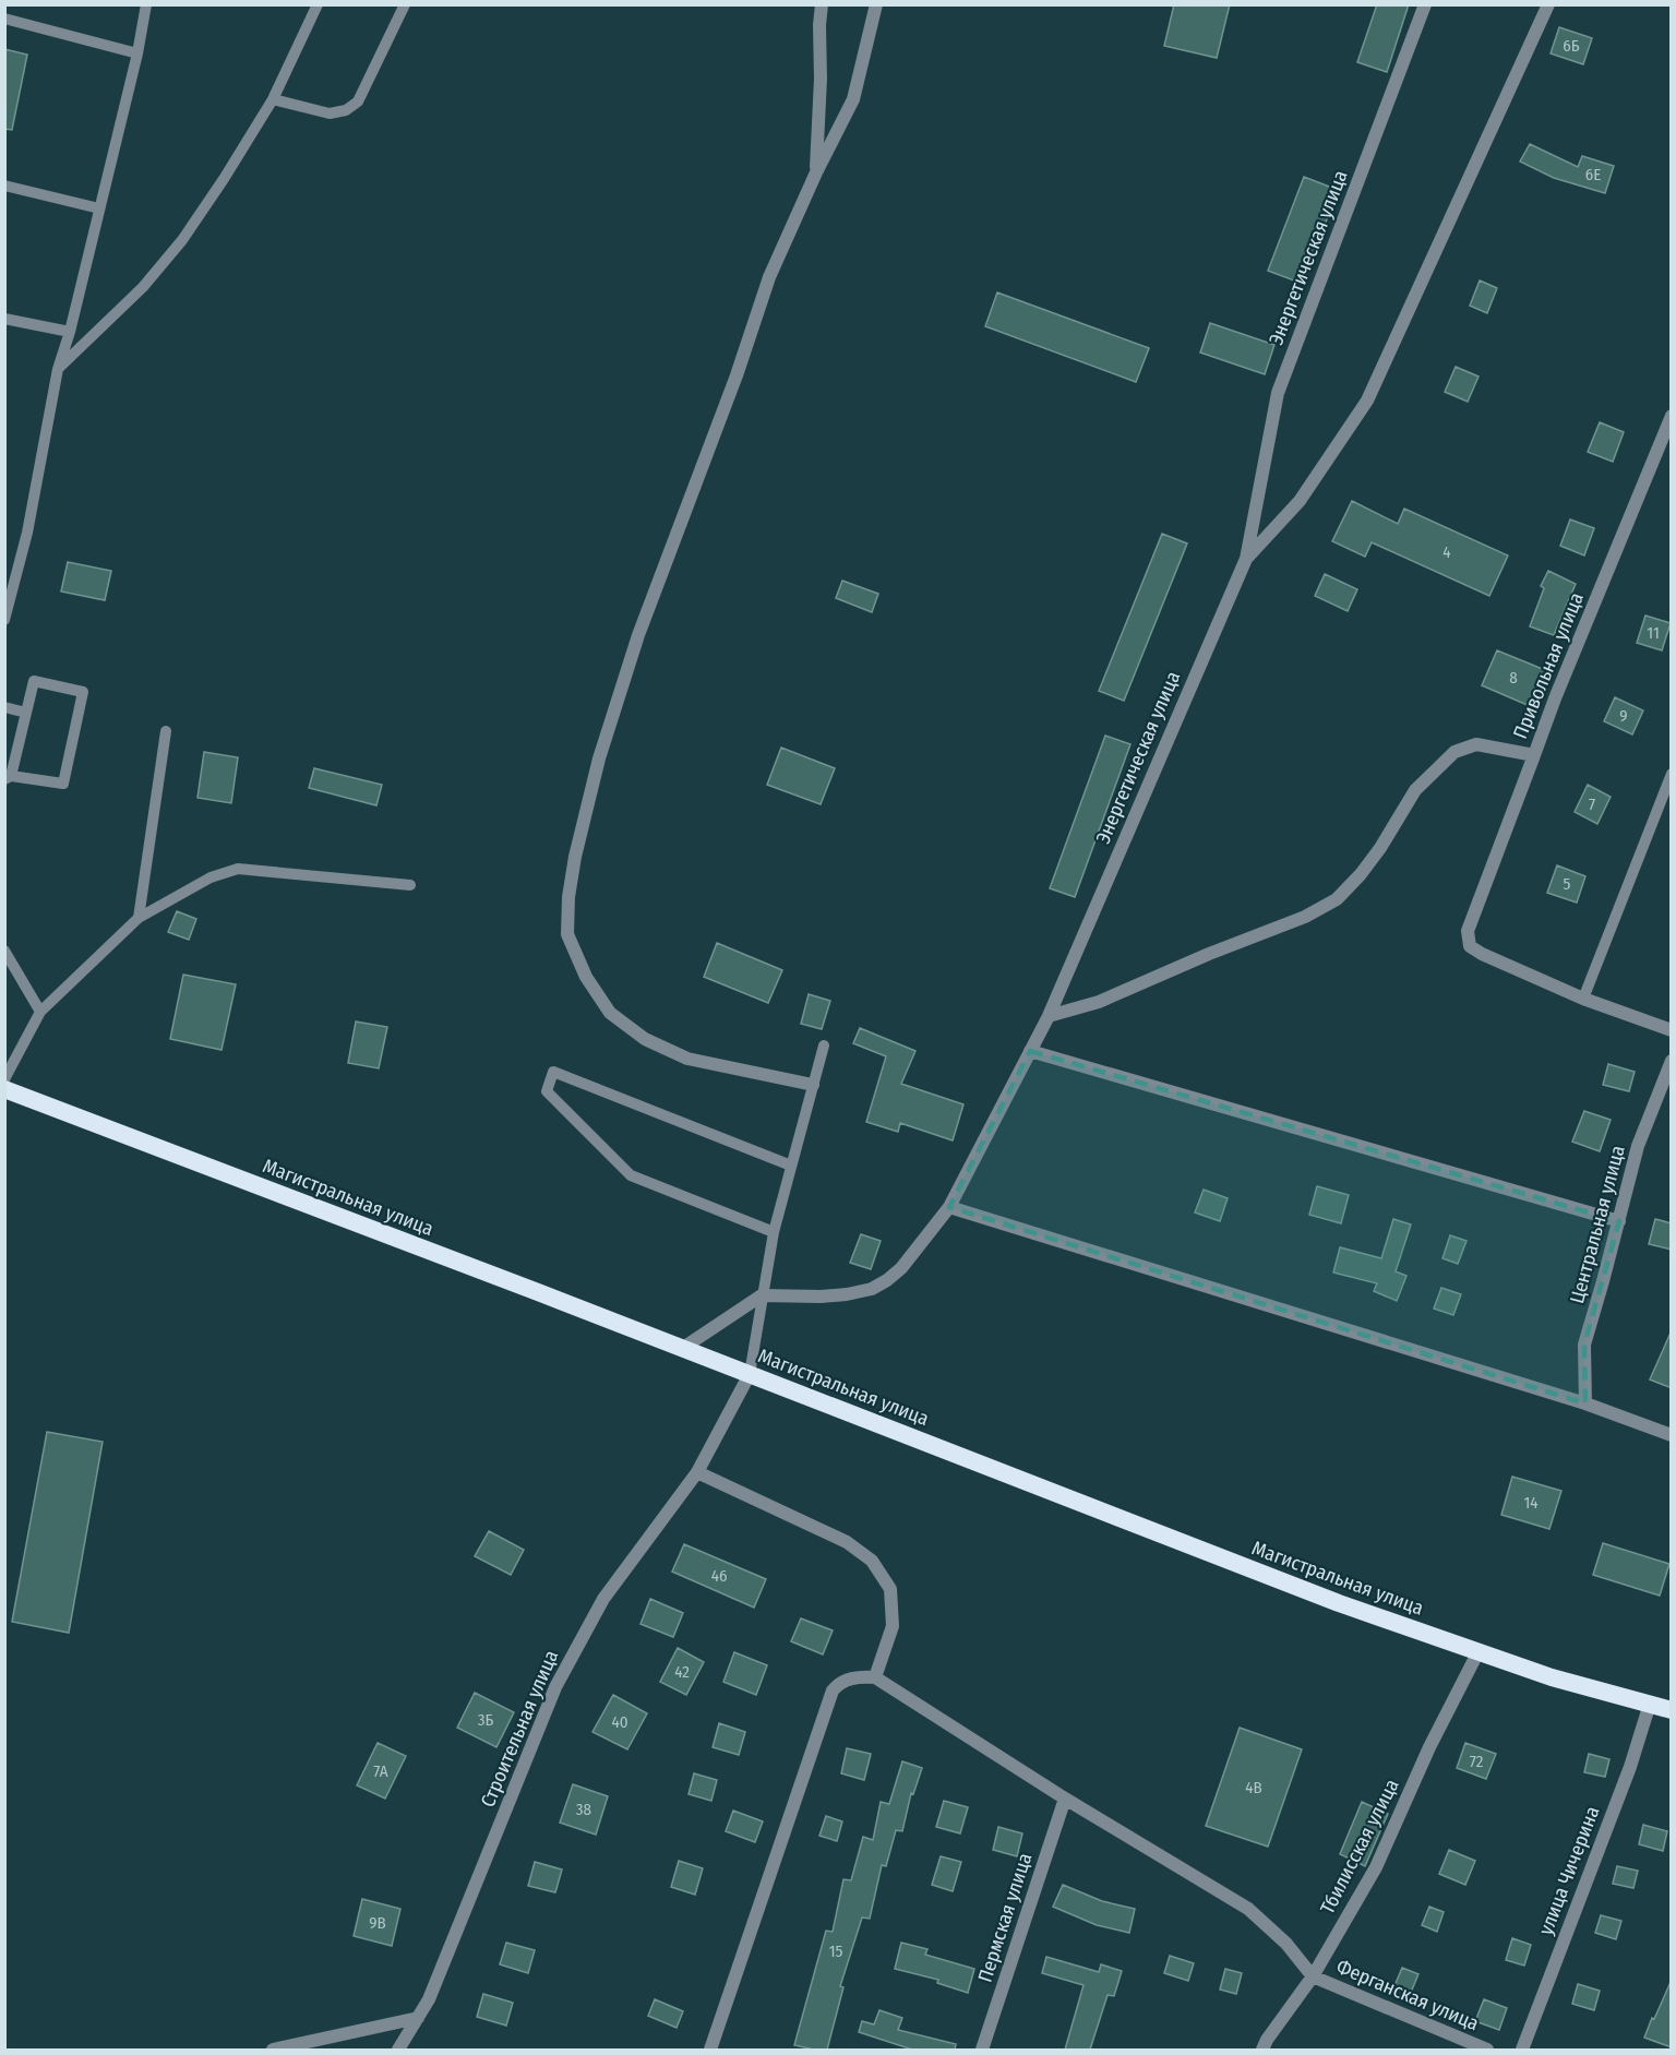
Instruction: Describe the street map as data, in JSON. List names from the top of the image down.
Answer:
{
  "streets": {
    "highway": ["Магистральная улица"],
    "street": [
      "Энергетическая улица",
      "Привольная улица",
      "Центральная улица",
      "Строительная улица",
      "Тбилисская улица",
      "улица Чичерина",
      "Пермская улица",
      "Ферганская улица"
    ]
  },
  "crossings": [
    ["Энергетическая улица", "Привольная улица"],
    ["Магистральная улица", "Строительная улица"],
    ["Магистральная улица", "Тбилисская улица"],
    ["Магистральная улица", "улица Чичерина"],
    ["Тбилисская улица", "Ферганская улица"]
  ],
  "house_numbers": [
    "6Б",
    "6Е",
    "4",
    "11",
    "8",
    "9",
    "7",
    "5",
    "14",
    "46",
    "42",
    "3Б",
    "40",
    "72",
    "7А",
    "4В",
    "38",
    "9В",
    "15"
  ]
}
